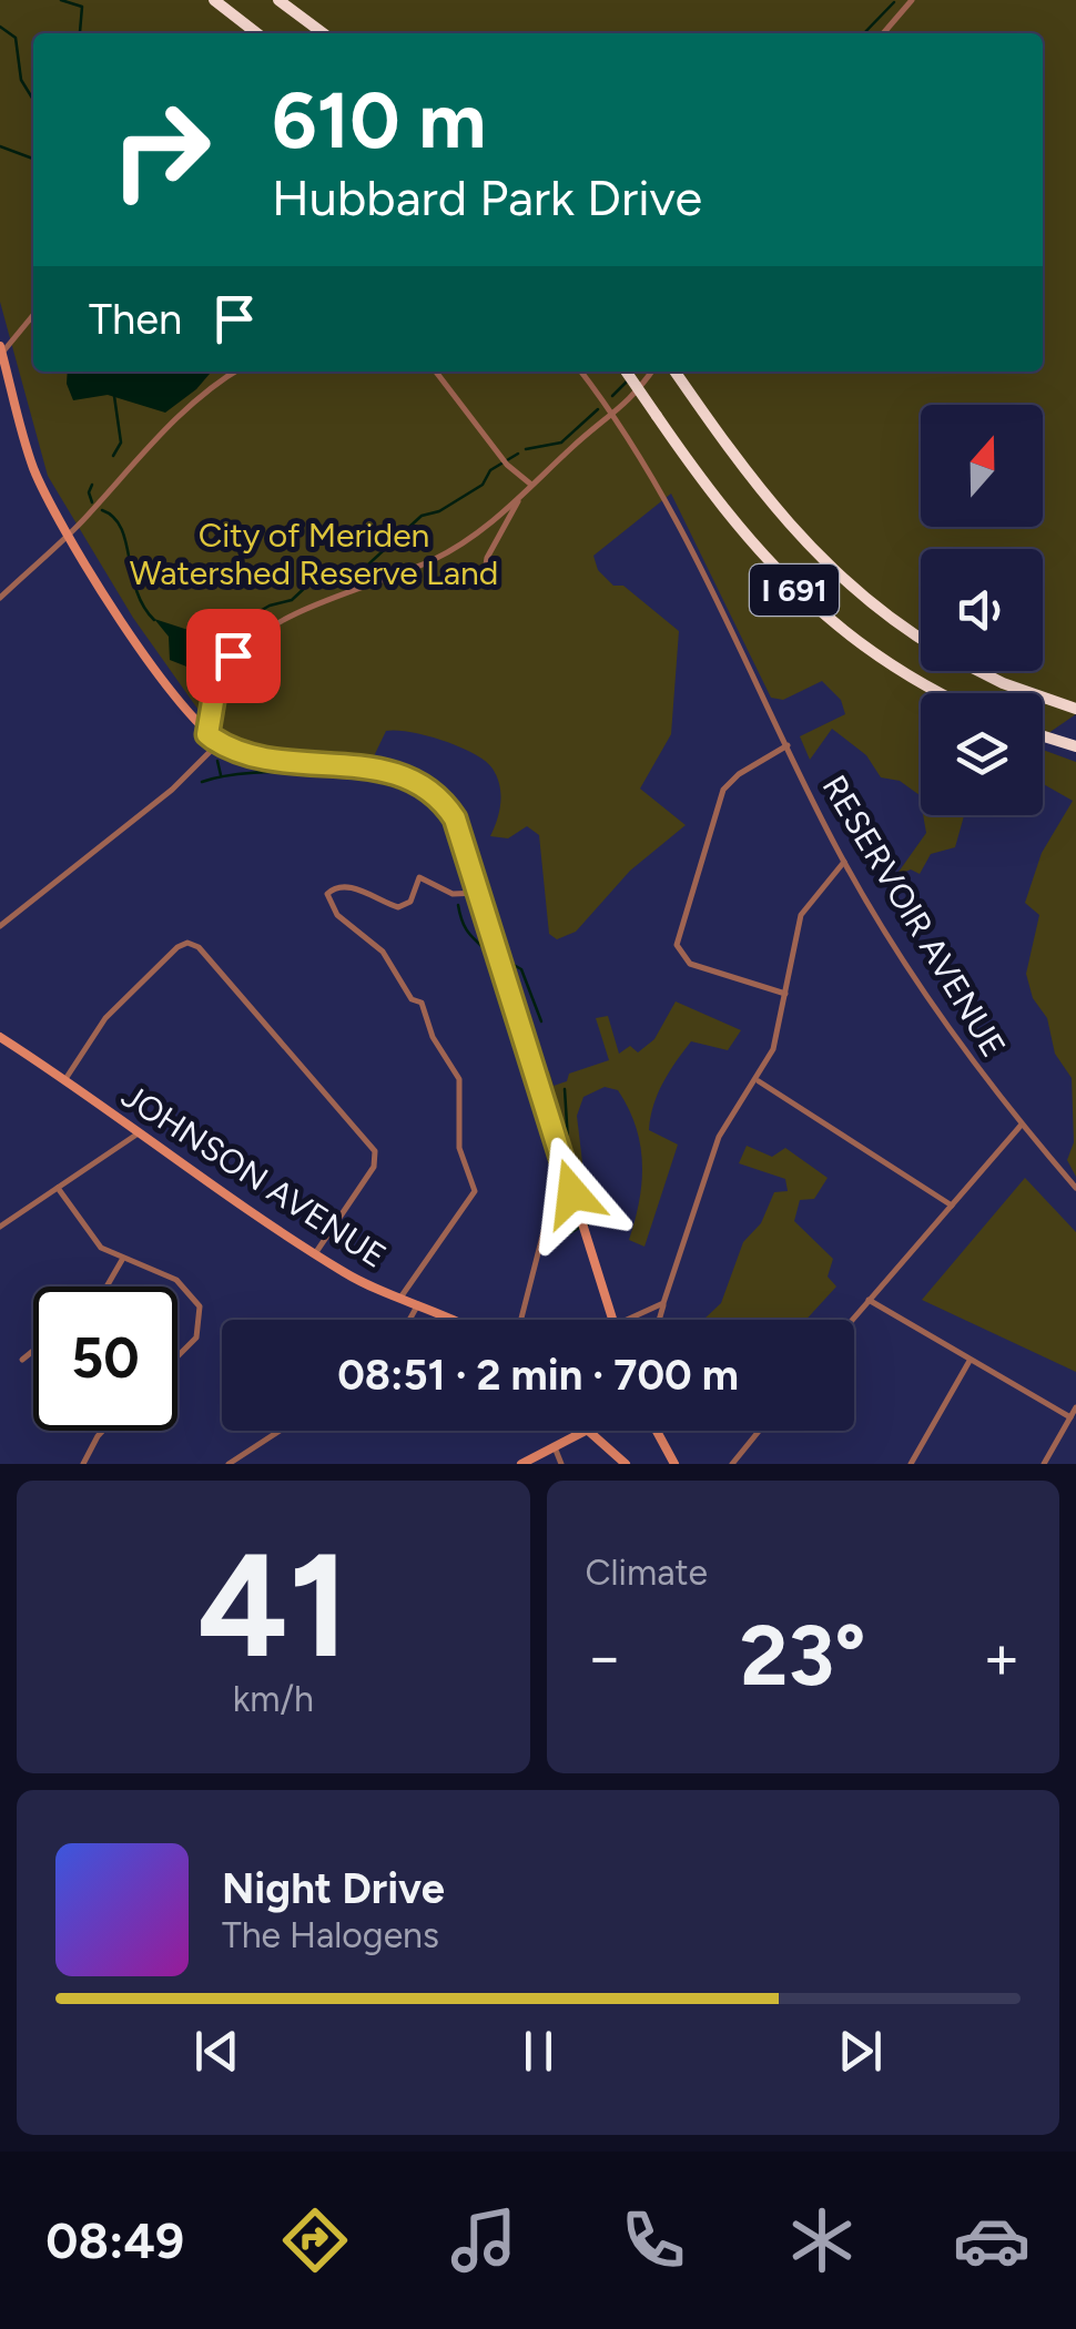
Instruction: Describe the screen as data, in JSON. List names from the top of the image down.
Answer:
{
  "streets": {
    "highway": ["I 691"],
    "main road": ["JOHNSON AVENUE"],
    "street": ["RESERVOIR AVENUE"]
  },
  "parks": ["City of Meriden Watershed Reserve Land"],
  "north": "top",
  "page": {
    "turn": ["610 m", "Hubbard Park Drive"],
    "then": "Then",
    "limit": "50",
    "trip": "08:51 · 2 min · 700 m",
    "tile": [
      ["41", "km/h"],
      "Climate"
    ],
    "heat": ["−", "23°", "+"],
    "song": ["Night Drive", "The Halogens"],
    "tabs": "08:49"
  }
}
